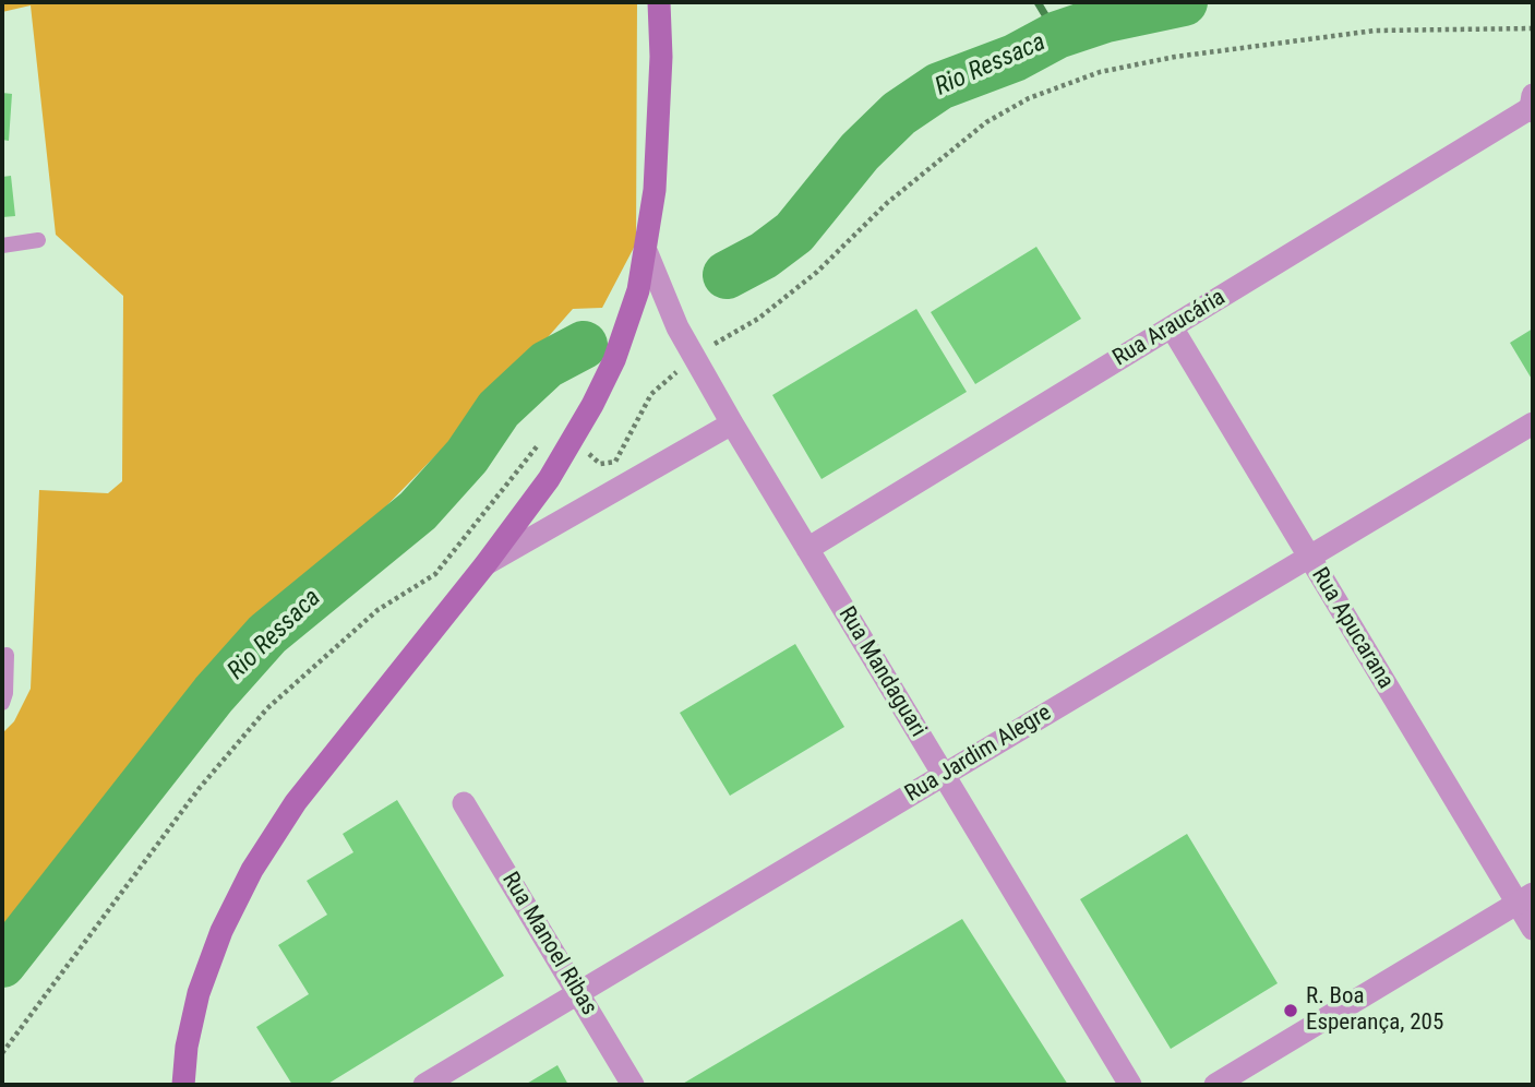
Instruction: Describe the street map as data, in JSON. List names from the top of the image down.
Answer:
{
  "streets": {
    "street": [
      "Rua Araucária",
      "Rua Apucarana",
      "Rua Mandaguari",
      "Rua Jardim Alegre",
      "Rua Manoel Ribas"
    ]
  },
  "crossings": [
    ["Rua Araucária", "Rua Apucarana"],
    ["Rua Araucária", "Rua Mandaguari"],
    ["Rua Apucarana", "Rua Jardim Alegre"],
    ["Rua Mandaguari", "Rua Jardim Alegre"],
    ["Rua Jardim Alegre", "Rua Manoel Ribas"]
  ],
  "water": ["Rio Ressaca"],
  "places": ["R. Boa Esperança, 205"]
}
